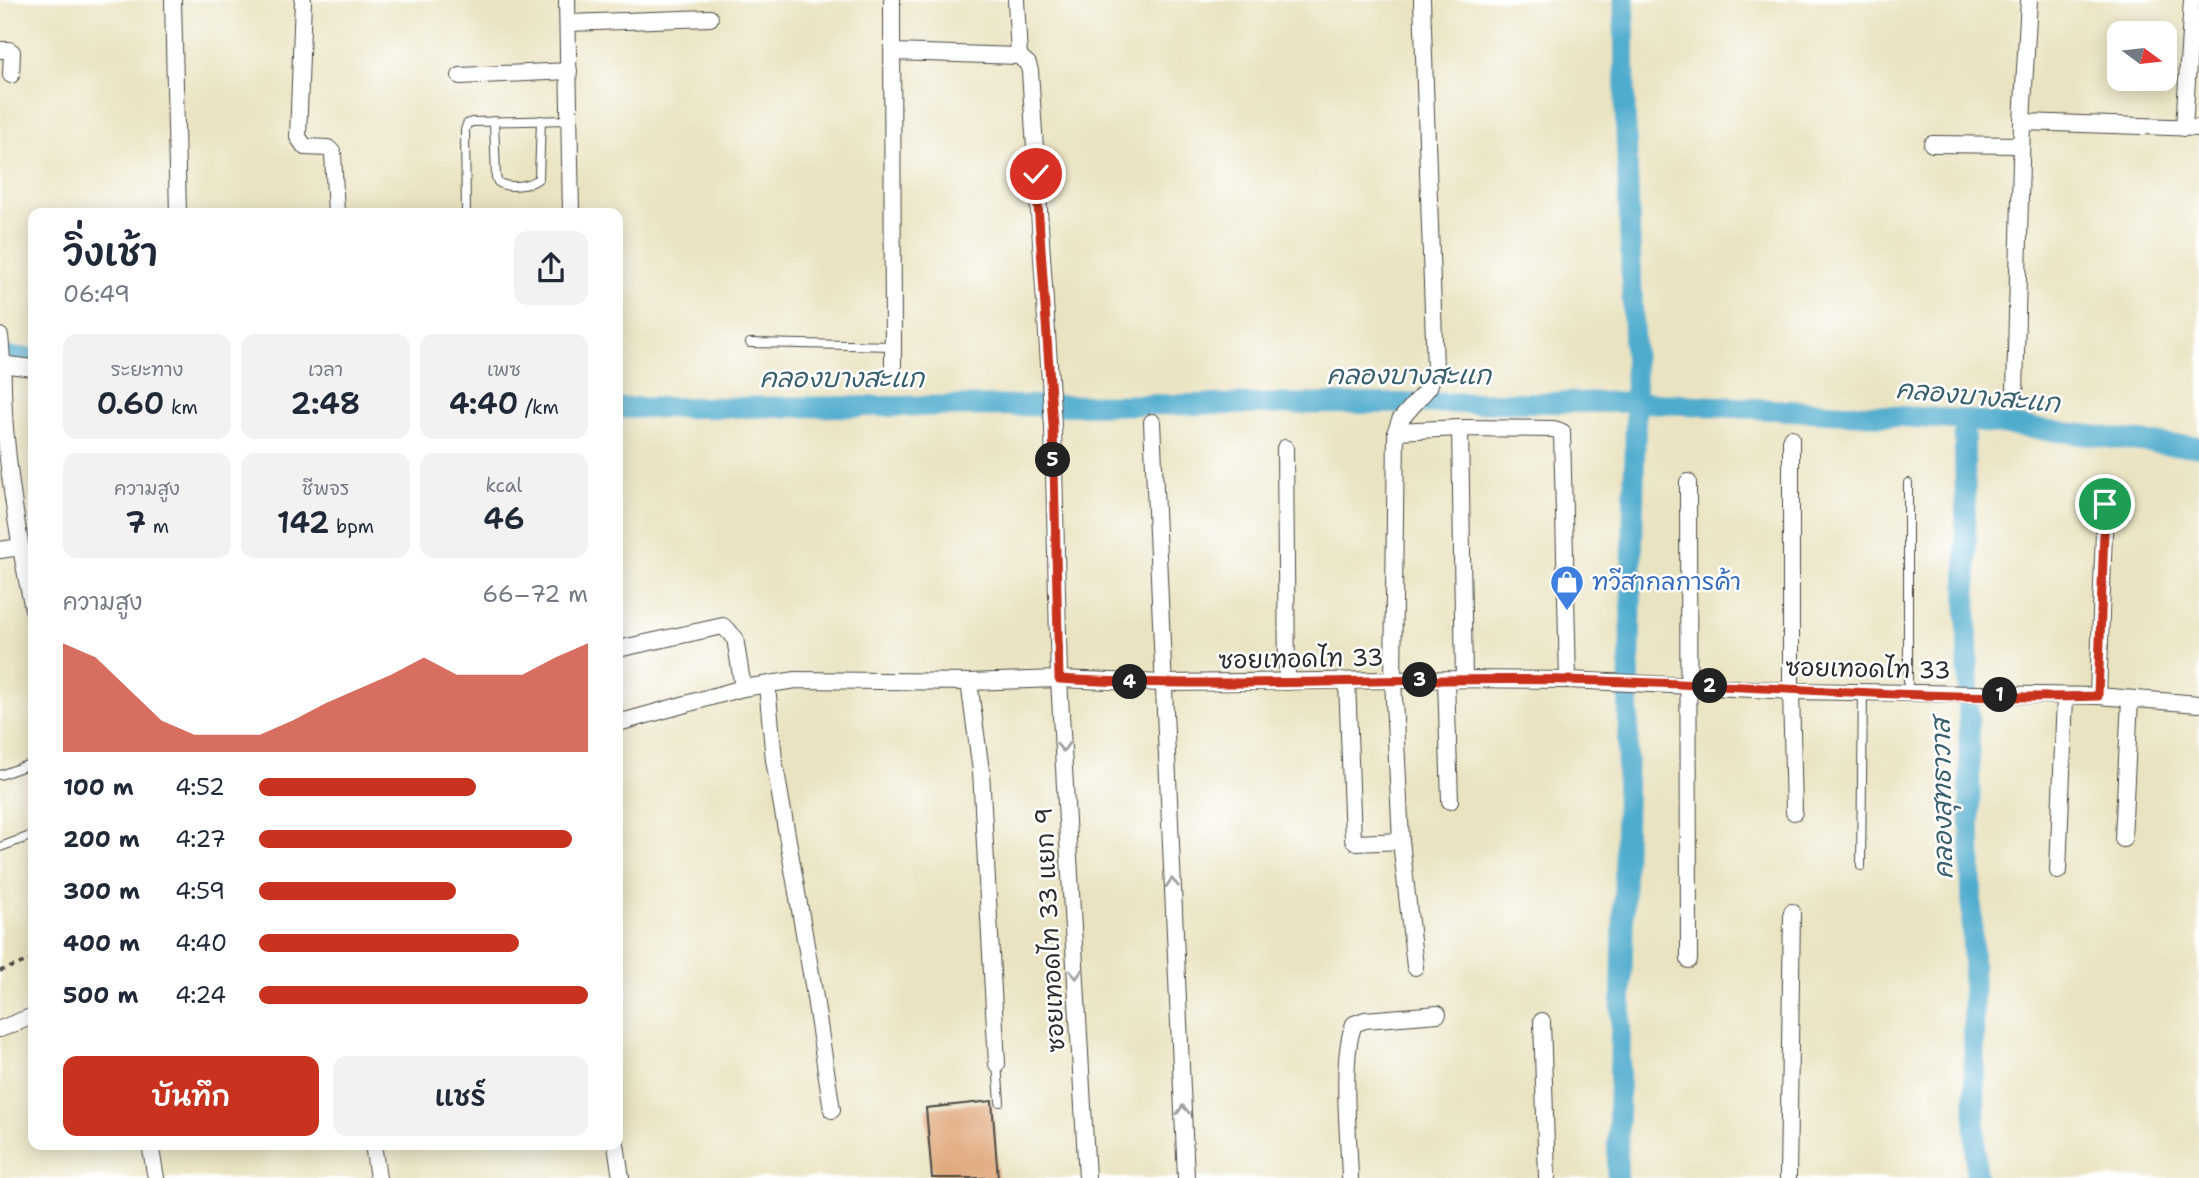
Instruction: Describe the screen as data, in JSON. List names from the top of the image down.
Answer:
{
  "streets": {
    "street": ["ซอยเทอดไท 33", "ซอยเทอดไท 33 แยก 9"]
  },
  "crossings": [
    ["ซอยเทอดไท 33", "ซอยเทอดไท 33 แยก 9"]
  ],
  "water": ["คลองบางสะแก", "คลองสุทธาวาส"],
  "places": {
    "shop": ["ทวีสากลการค้า"]
  },
  "north": "right",
  "page": {
    "heading": ["วิ่งเช้า", "06:49"],
    "stats": [
      ["ระยะทาง", "0.60 km"],
      ["เวลา", "2:48"],
      ["เพซ", "4:40 /km"],
      ["ความสูง", "7 m"],
      ["ชีพจร", "142 bpm"],
      ["kcal", "46"]
    ],
    "pins": [
      "5",
      "3",
      "4",
      "2",
      "1"
    ],
    "chart": ["ความสูง", "66–72 m"],
    "list": [
      {
        "name": "100 m",
        "note": "4:52"
      },
      {
        "name": "200 m",
        "note": "4:27"
      },
      {
        "name": "300 m",
        "note": "4:59"
      },
      {
        "name": "400 m",
        "note": "4:40"
      },
      {
        "name": "500 m",
        "note": "4:24"
      }
    ],
    "buttons": ["บันทึก", "แชร์"]
  }
}
